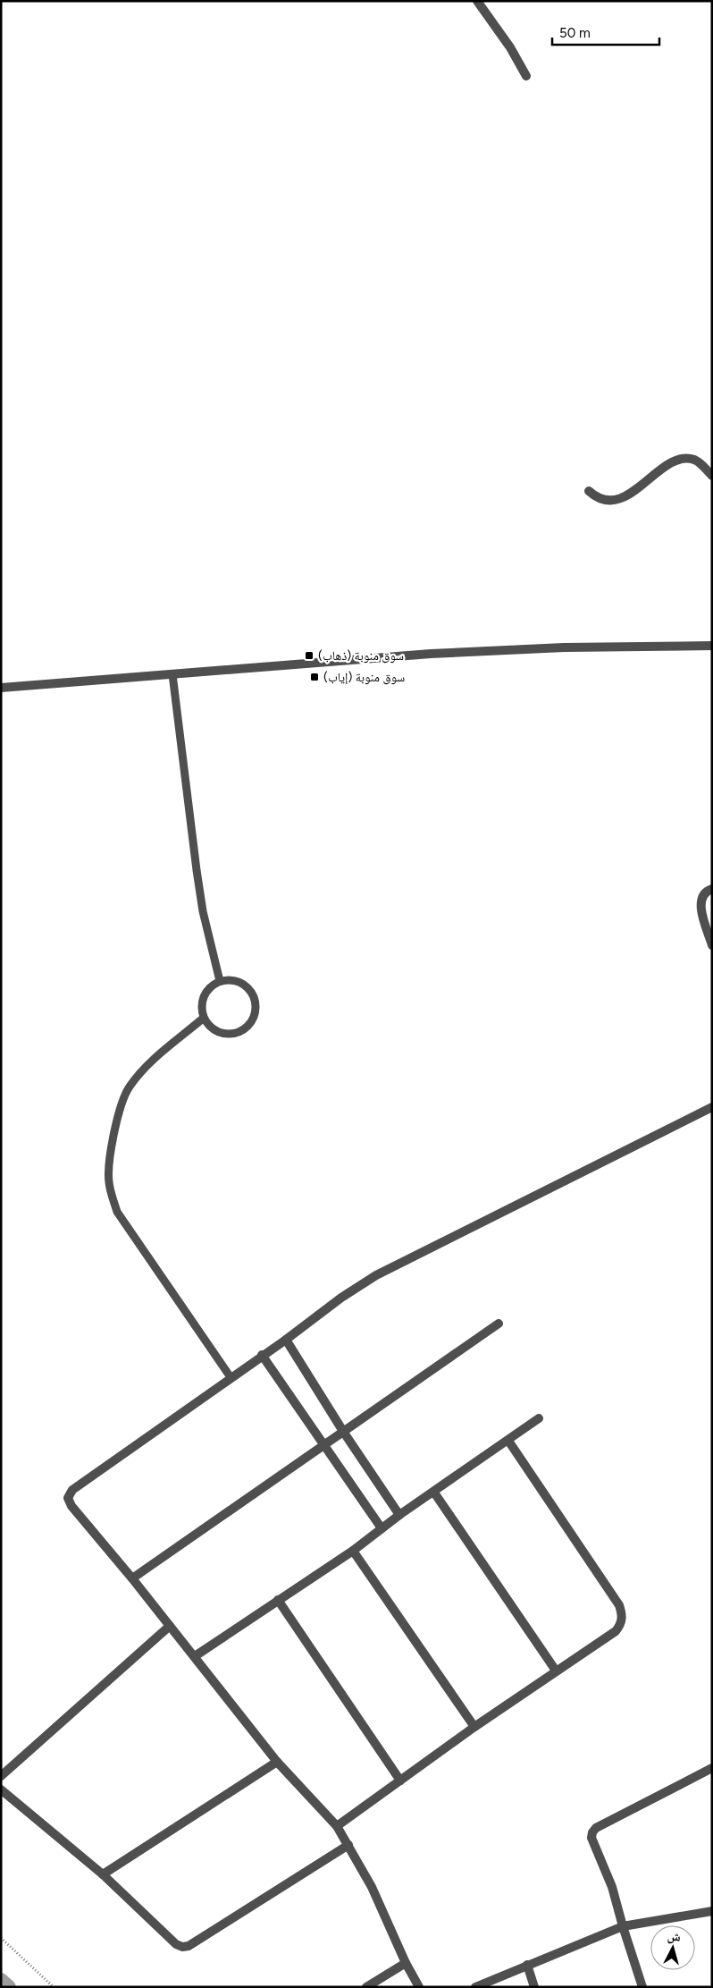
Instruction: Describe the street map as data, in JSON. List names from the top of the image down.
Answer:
{
  "places": {
    "transit": ["سوق منوبة (ذهاب)", "سوق منوبة (إياب)"]
  },
  "scale_bar": "50 m",
  "north": "top"
}
